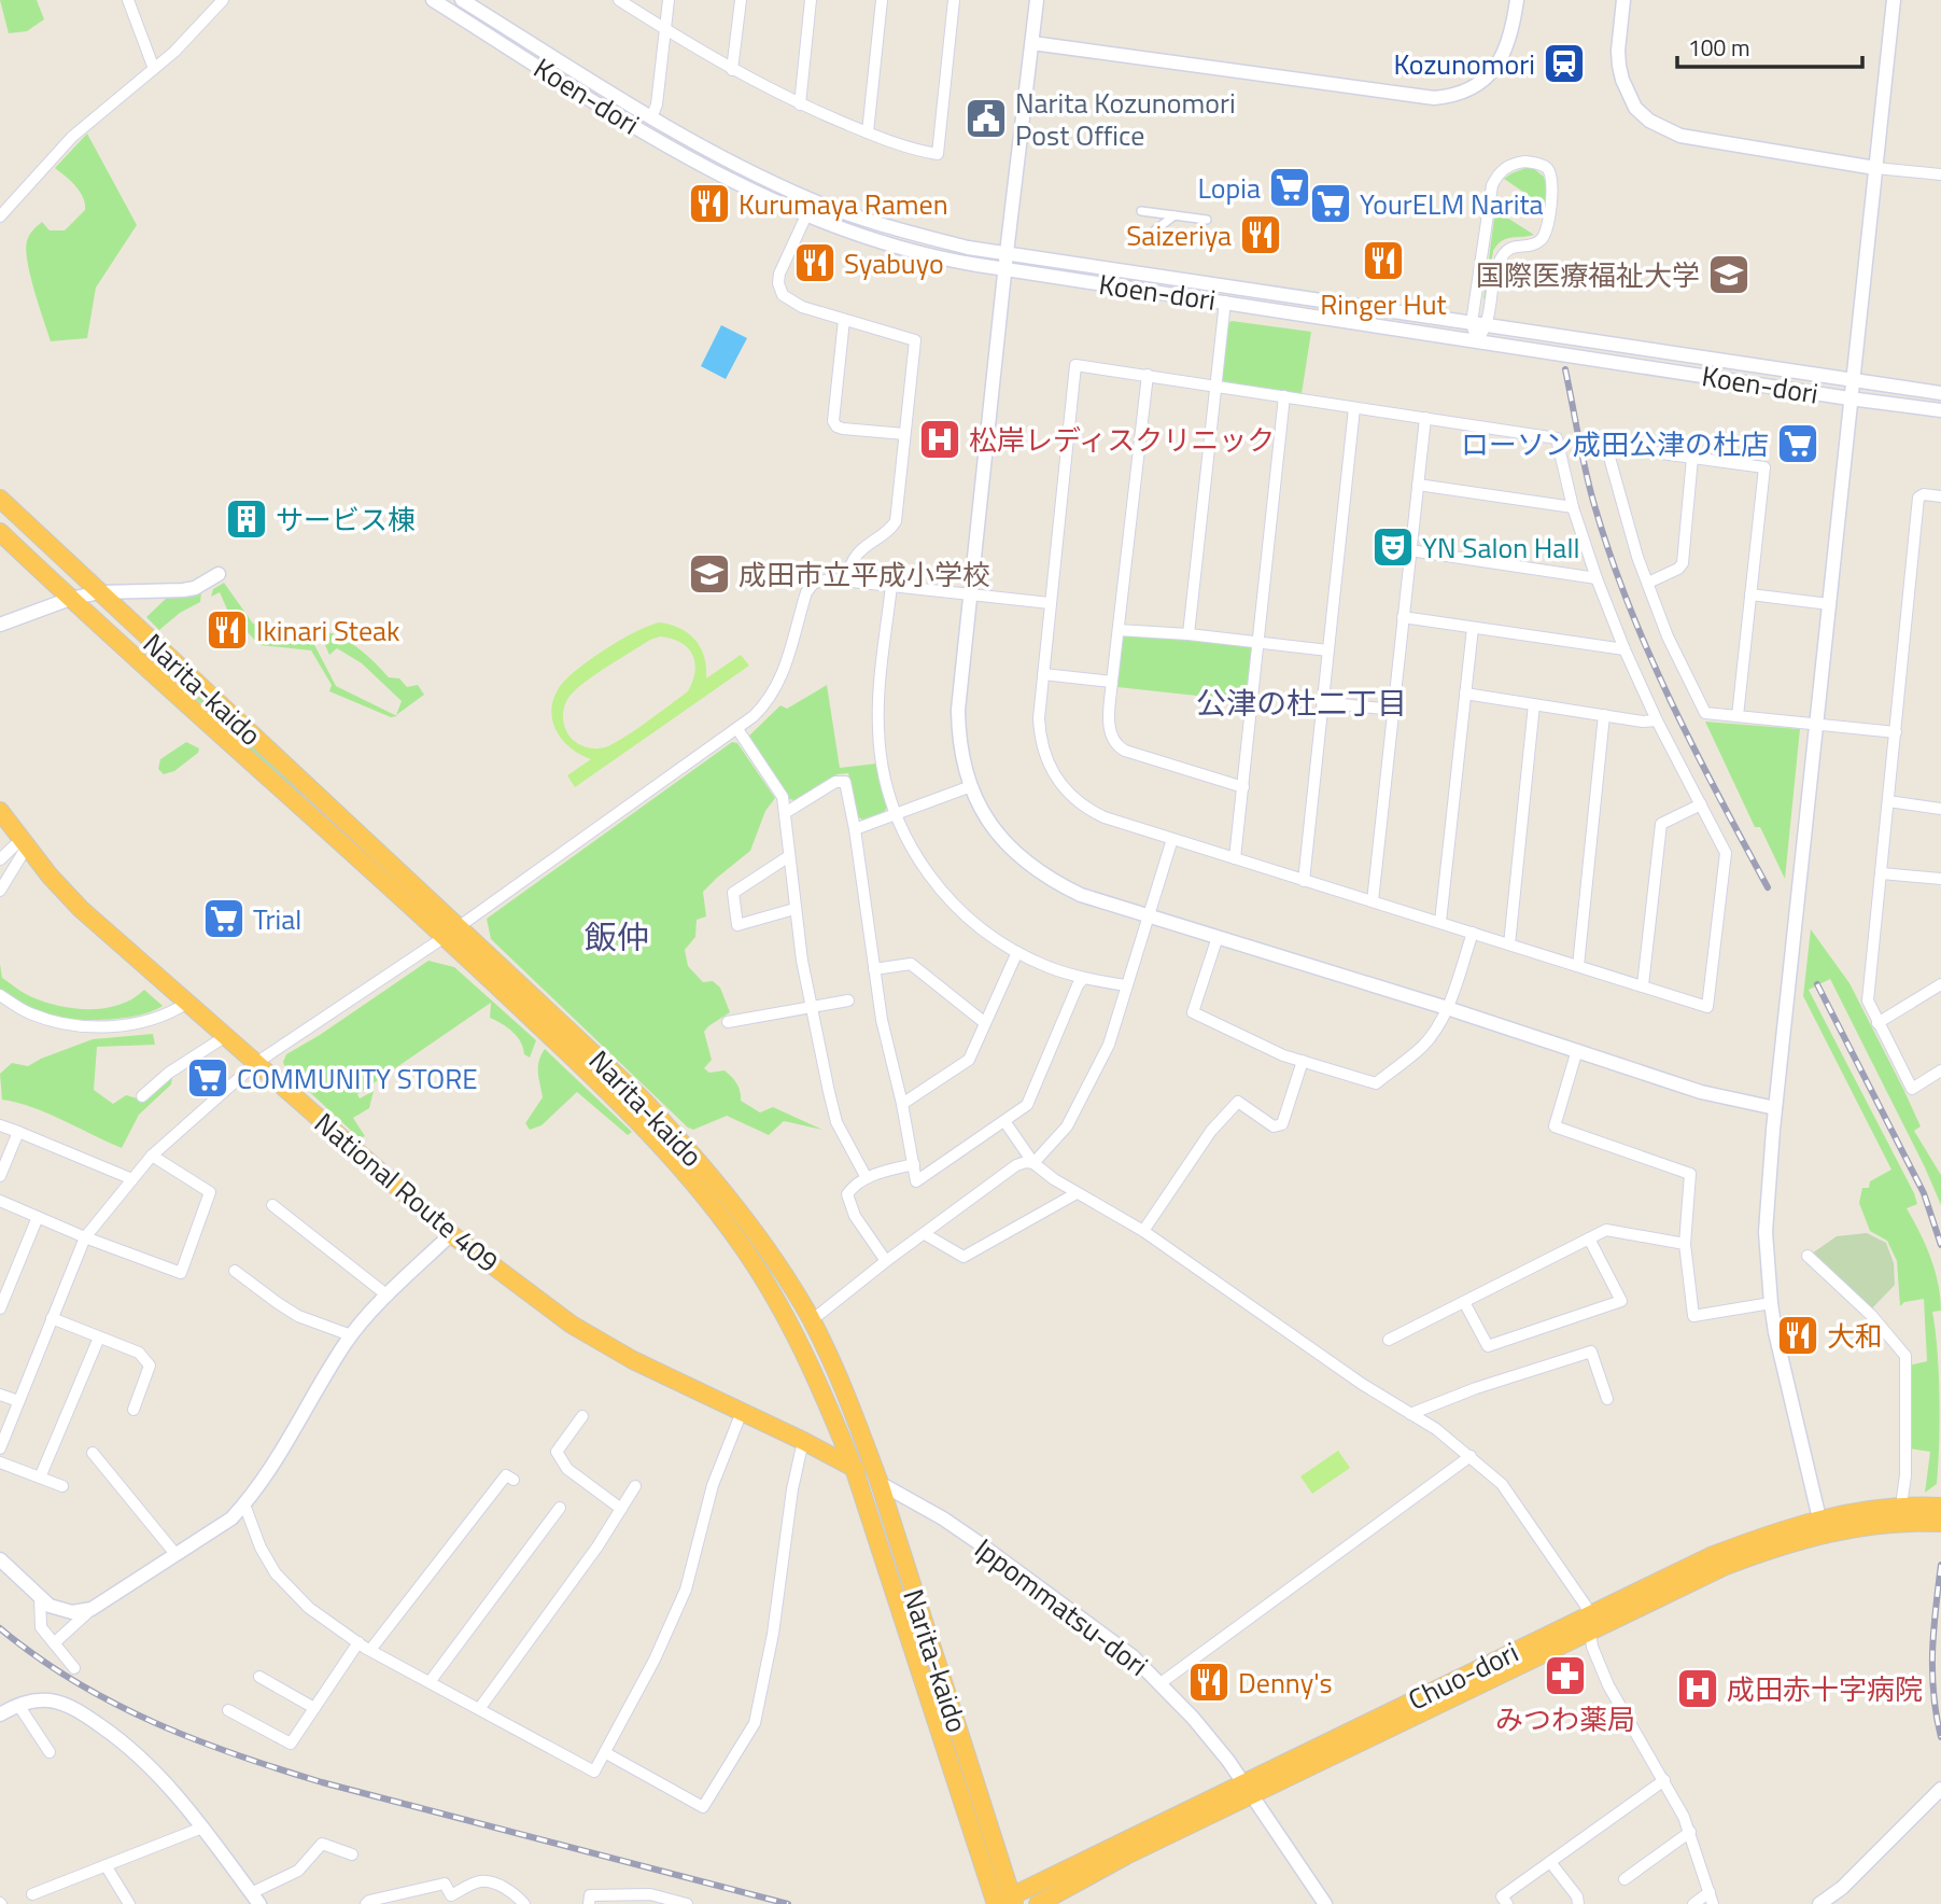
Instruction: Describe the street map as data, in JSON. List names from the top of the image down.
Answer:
{
  "streets": {
    "highway": ["Narita-kaido", "National Route 409", "Chuo-dori"],
    "street": ["Koen-dori", "Ippommatsu-dori"]
  },
  "crossings": [
    ["Narita-kaido", "National Route 409"],
    ["Narita-kaido", "Ippommatsu-dori"],
    ["Narita-kaido", "Chuo-dori"],
    ["National Route 409", "Ippommatsu-dori"],
    ["Ippommatsu-dori", "Chuo-dori"]
  ],
  "districts": ["公津の杜二丁目", "飯仲"],
  "places": {
    "station": ["Kozunomori"],
    "public building": ["Narita Kozunomori Post Office"],
    "supermarket": [
      "Lopia",
      "YourELM Narita",
      "ローソン成田公津の杜店",
      "Trial",
      "COMMUNITY STORE"
    ],
    "restaurant": [
      "Kurumaya Ramen",
      "Saizeriya",
      "Ringer Hut",
      "Syabuyo",
      "Ikinari Steak",
      "大和",
      "Denny's"
    ],
    "school or university": ["国際医療福祉大学", "成田市立平成小学校"],
    "hospital": ["松岸レディスクリニック", "成田赤十字病院"],
    "building": ["サービス棟"],
    "theatre": ["YN Salon Hall"],
    "pharmacy": ["みつわ薬局"]
  },
  "scale_bar": "100 m"
}
